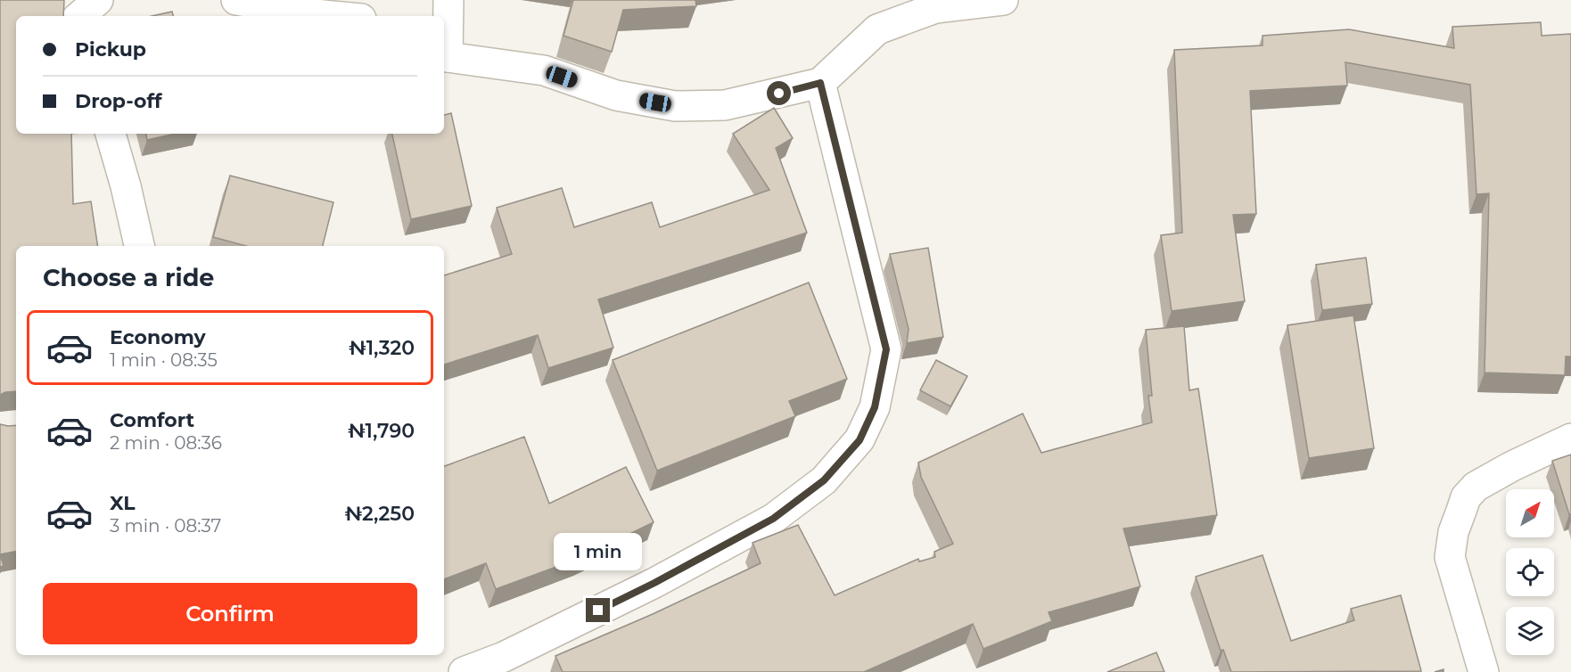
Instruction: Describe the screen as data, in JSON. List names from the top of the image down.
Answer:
{
  "north": "top right",
  "page": {
    "banner": ["Pickup", "Drop-off"],
    "heading": "Choose a ride",
    "list": [
      {
        "name": "Economy",
        "note": "1 min · 08:35",
        "value": "₦1,320"
      },
      {
        "name": "Comfort",
        "note": "2 min · 08:36",
        "value": "₦1,790"
      },
      {
        "name": "XL",
        "note": "3 min · 08:37",
        "value": "₦2,250"
      }
    ],
    "bubble": "1 min",
    "buttons": "Confirm"
  }
}
